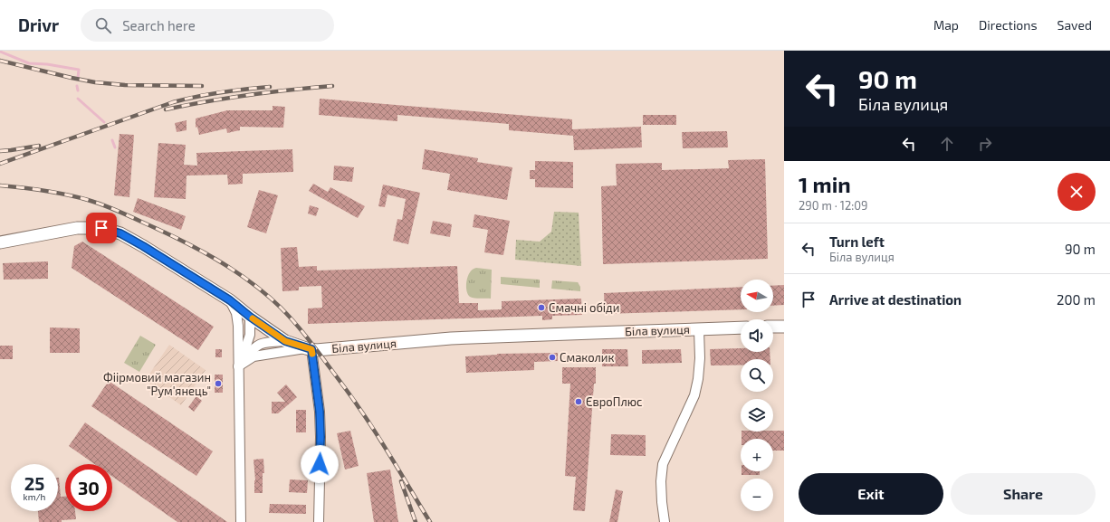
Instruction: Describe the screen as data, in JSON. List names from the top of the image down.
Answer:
{
  "streets": {
    "street": ["Біла вулиця"]
  },
  "places": [
    "Смачні обіди",
    "Смаколик",
    "Фіірмовий магазин \"Рум'янець\"",
    "ЄвроПлюс"
  ],
  "north": "left",
  "page": {
    "header": "Drivr",
    "search": "Search here",
    "nav": ["Map", "Directions", "Saved"],
    "turn": ["90 m", "Біла вулиця"],
    "heading": ["1 min", "290 m · 12:09"],
    "list": [
      {
        "name": "Turn left",
        "note": "Біла вулиця",
        "value": "90 m"
      },
      {
        "name": "Arrive at destination",
        "value": "200 m"
      }
    ],
    "map_buttons": ["+", "−"],
    "speed": "25 km/h",
    "limit": "30",
    "buttons": ["Exit", "Share"]
  }
}
